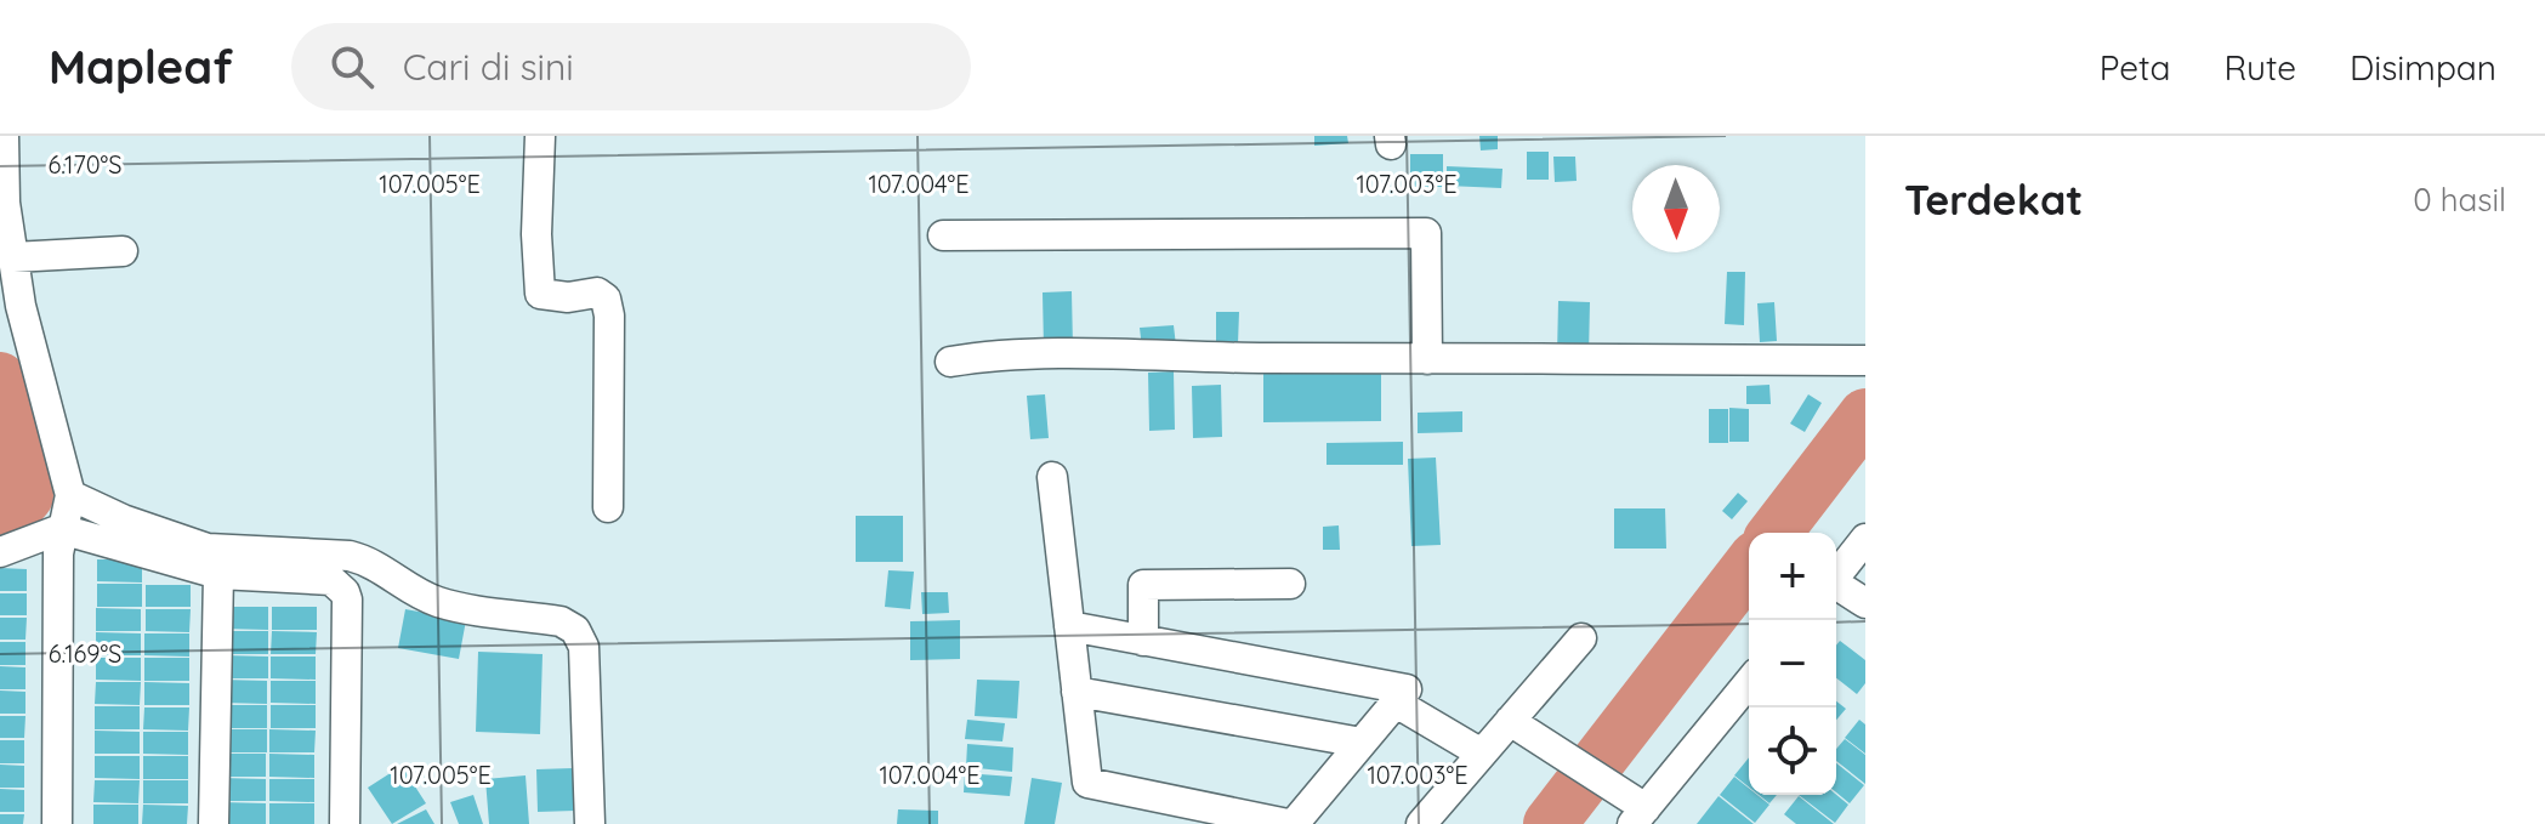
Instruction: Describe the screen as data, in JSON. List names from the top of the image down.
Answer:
{
  "north": "bottom",
  "page": {
    "header": "Mapleaf",
    "search": "Cari di sini",
    "nav": ["Peta", "Rute", "Disimpan"],
    "heading": ["Terdekat", "0 hasil"],
    "map_buttons": ["+", "−"]
  },
  "coordinates": [
    "6.170°S",
    "107.005°E",
    "107.004°E",
    "107.003°E",
    "6.169°S"
  ]
}
